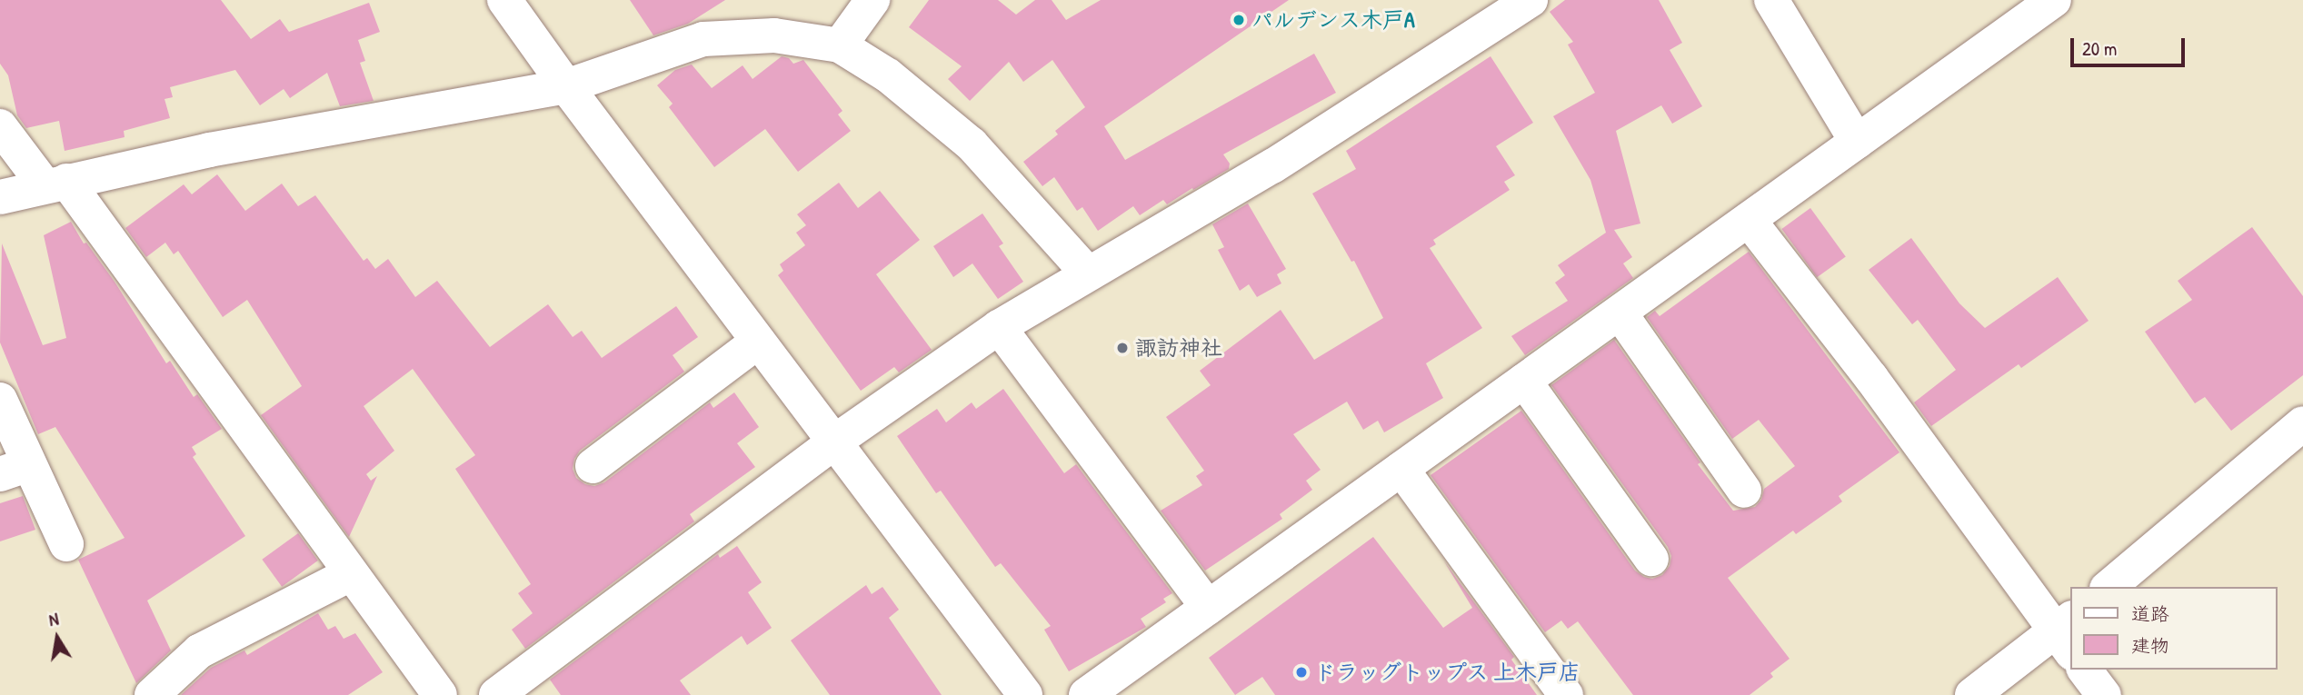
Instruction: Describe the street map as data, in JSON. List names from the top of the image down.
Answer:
{
  "places": ["パルデンス木戸A", "諏訪神社", "ドラッグトップス 上木戸店"],
  "legend": ["道路", "建物"],
  "scale_bar": "20 m",
  "north": "top"
}
